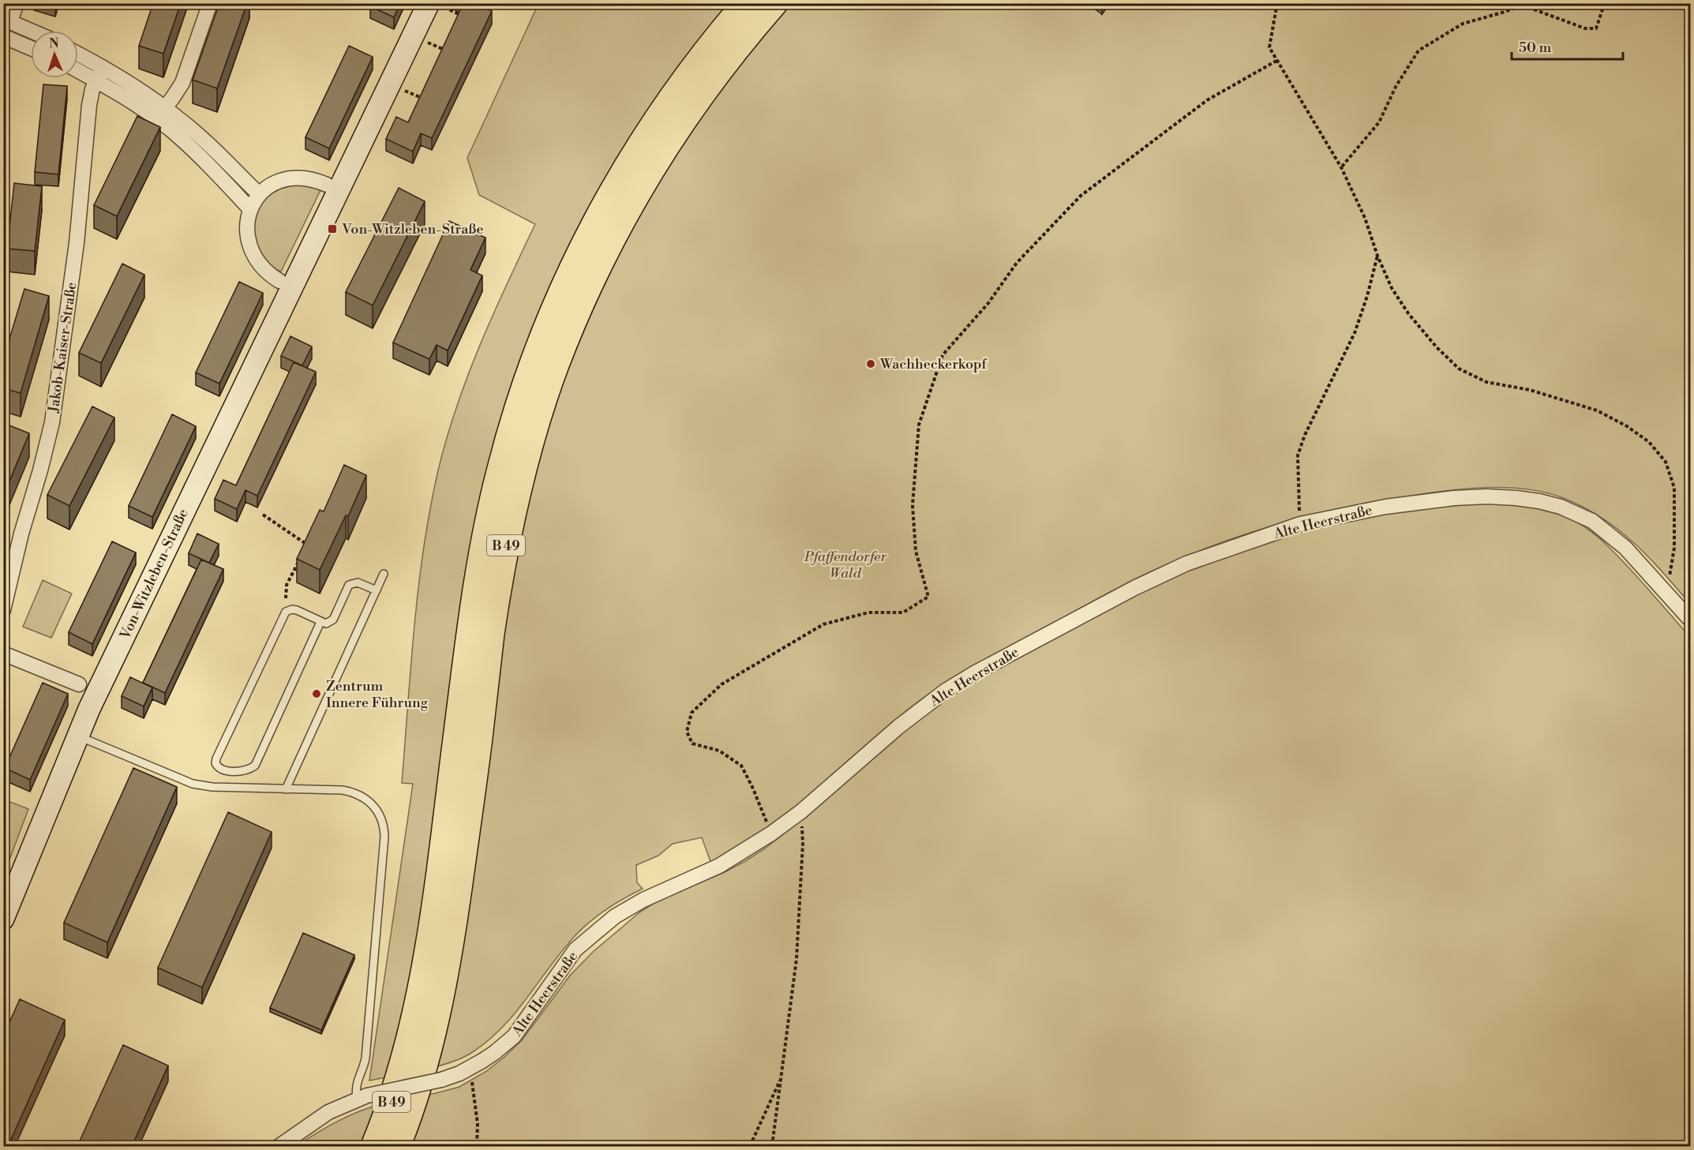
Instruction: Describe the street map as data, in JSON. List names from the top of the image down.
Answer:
{
  "streets": {
    "highway": ["B 49"],
    "street": ["Jakob-Kaiser-Straße", "Alte Heerstraße", "Von-Witzleben-Straße"]
  },
  "parks": ["Pfaffendorfer Wald"],
  "places": {
    "transit": ["Von-Witzleben-Straße"],
    "other": ["Wachheckerkopf", "Zentrum Innere Führung"]
  },
  "scale_bar": "50 m",
  "north": "top"
}
